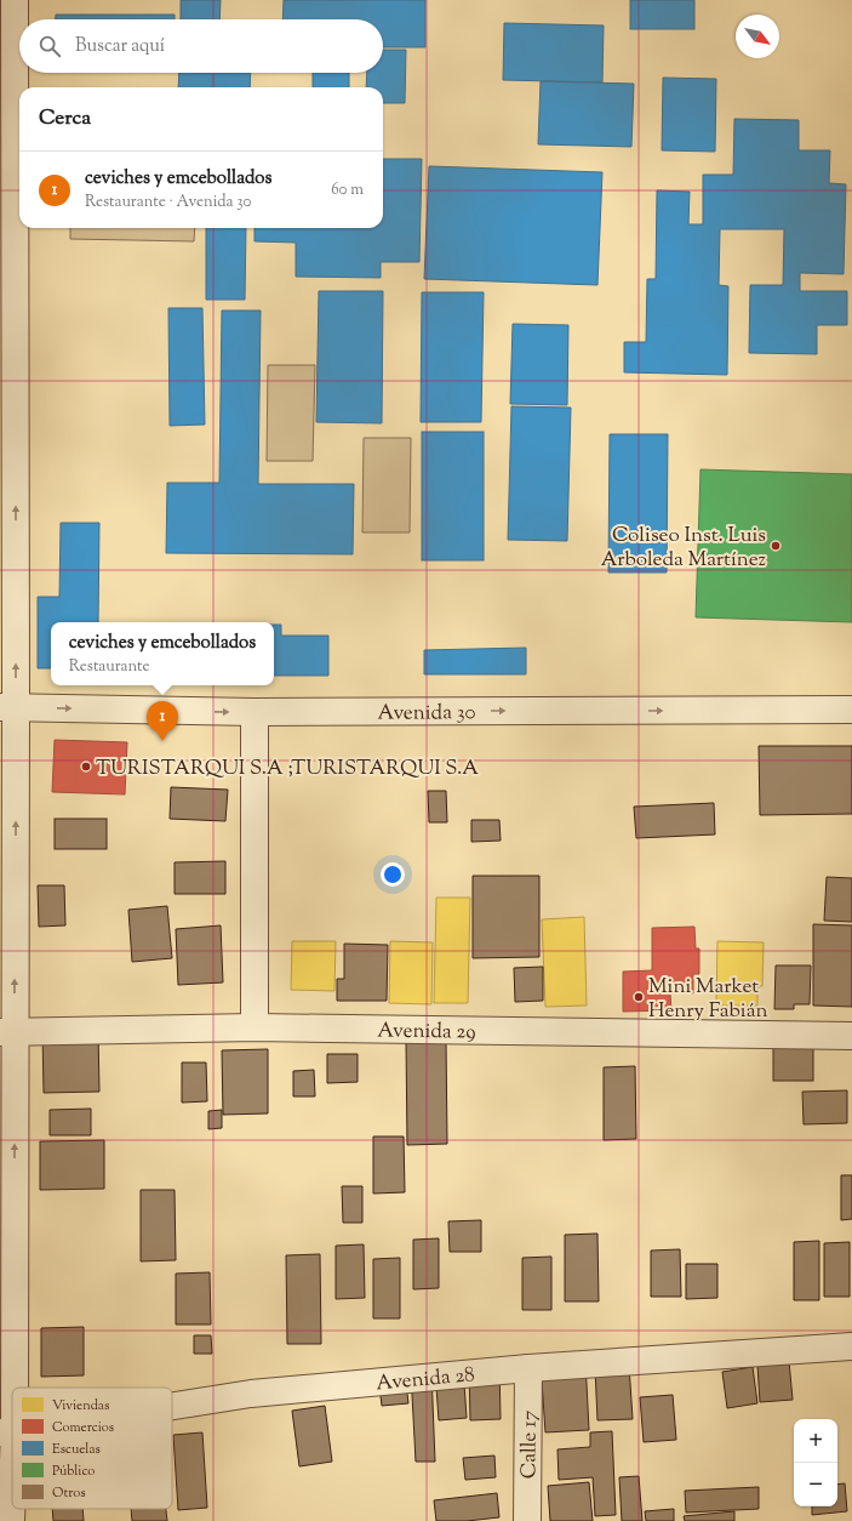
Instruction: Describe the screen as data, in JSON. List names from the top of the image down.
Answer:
{
  "streets": {
    "street": [
      "Avenida 30",
      "Avenida 29",
      "Avenida 28",
      "Calle 17"
    ]
  },
  "crossings": [
    ["Avenida 28", "Calle 17"]
  ],
  "one_way": ["Avenida 30"],
  "places": ["Coliseo Inst. Luis Arboleda Martínez", "TURISTARQUI S.A ;TURISTARQUI S.A", "Mini Market Henry Fabián"],
  "legend": [
    "Viviendas",
    "Comercios",
    "Escuelas",
    "Público",
    "Otros"
  ],
  "north": "bottom right",
  "page": {
    "search": "Buscar aquí",
    "heading": "Cerca",
    "list": [
      {
        "mark": "1",
        "name": "ceviches y emcebollados",
        "note": "Restaurante · Avenida 30",
        "value": "60 m"
      }
    ],
    "popup": ["ceviches y emcebollados", "Restaurante"],
    "pins": "1",
    "map_buttons": ["+", "−"]
  }
}
